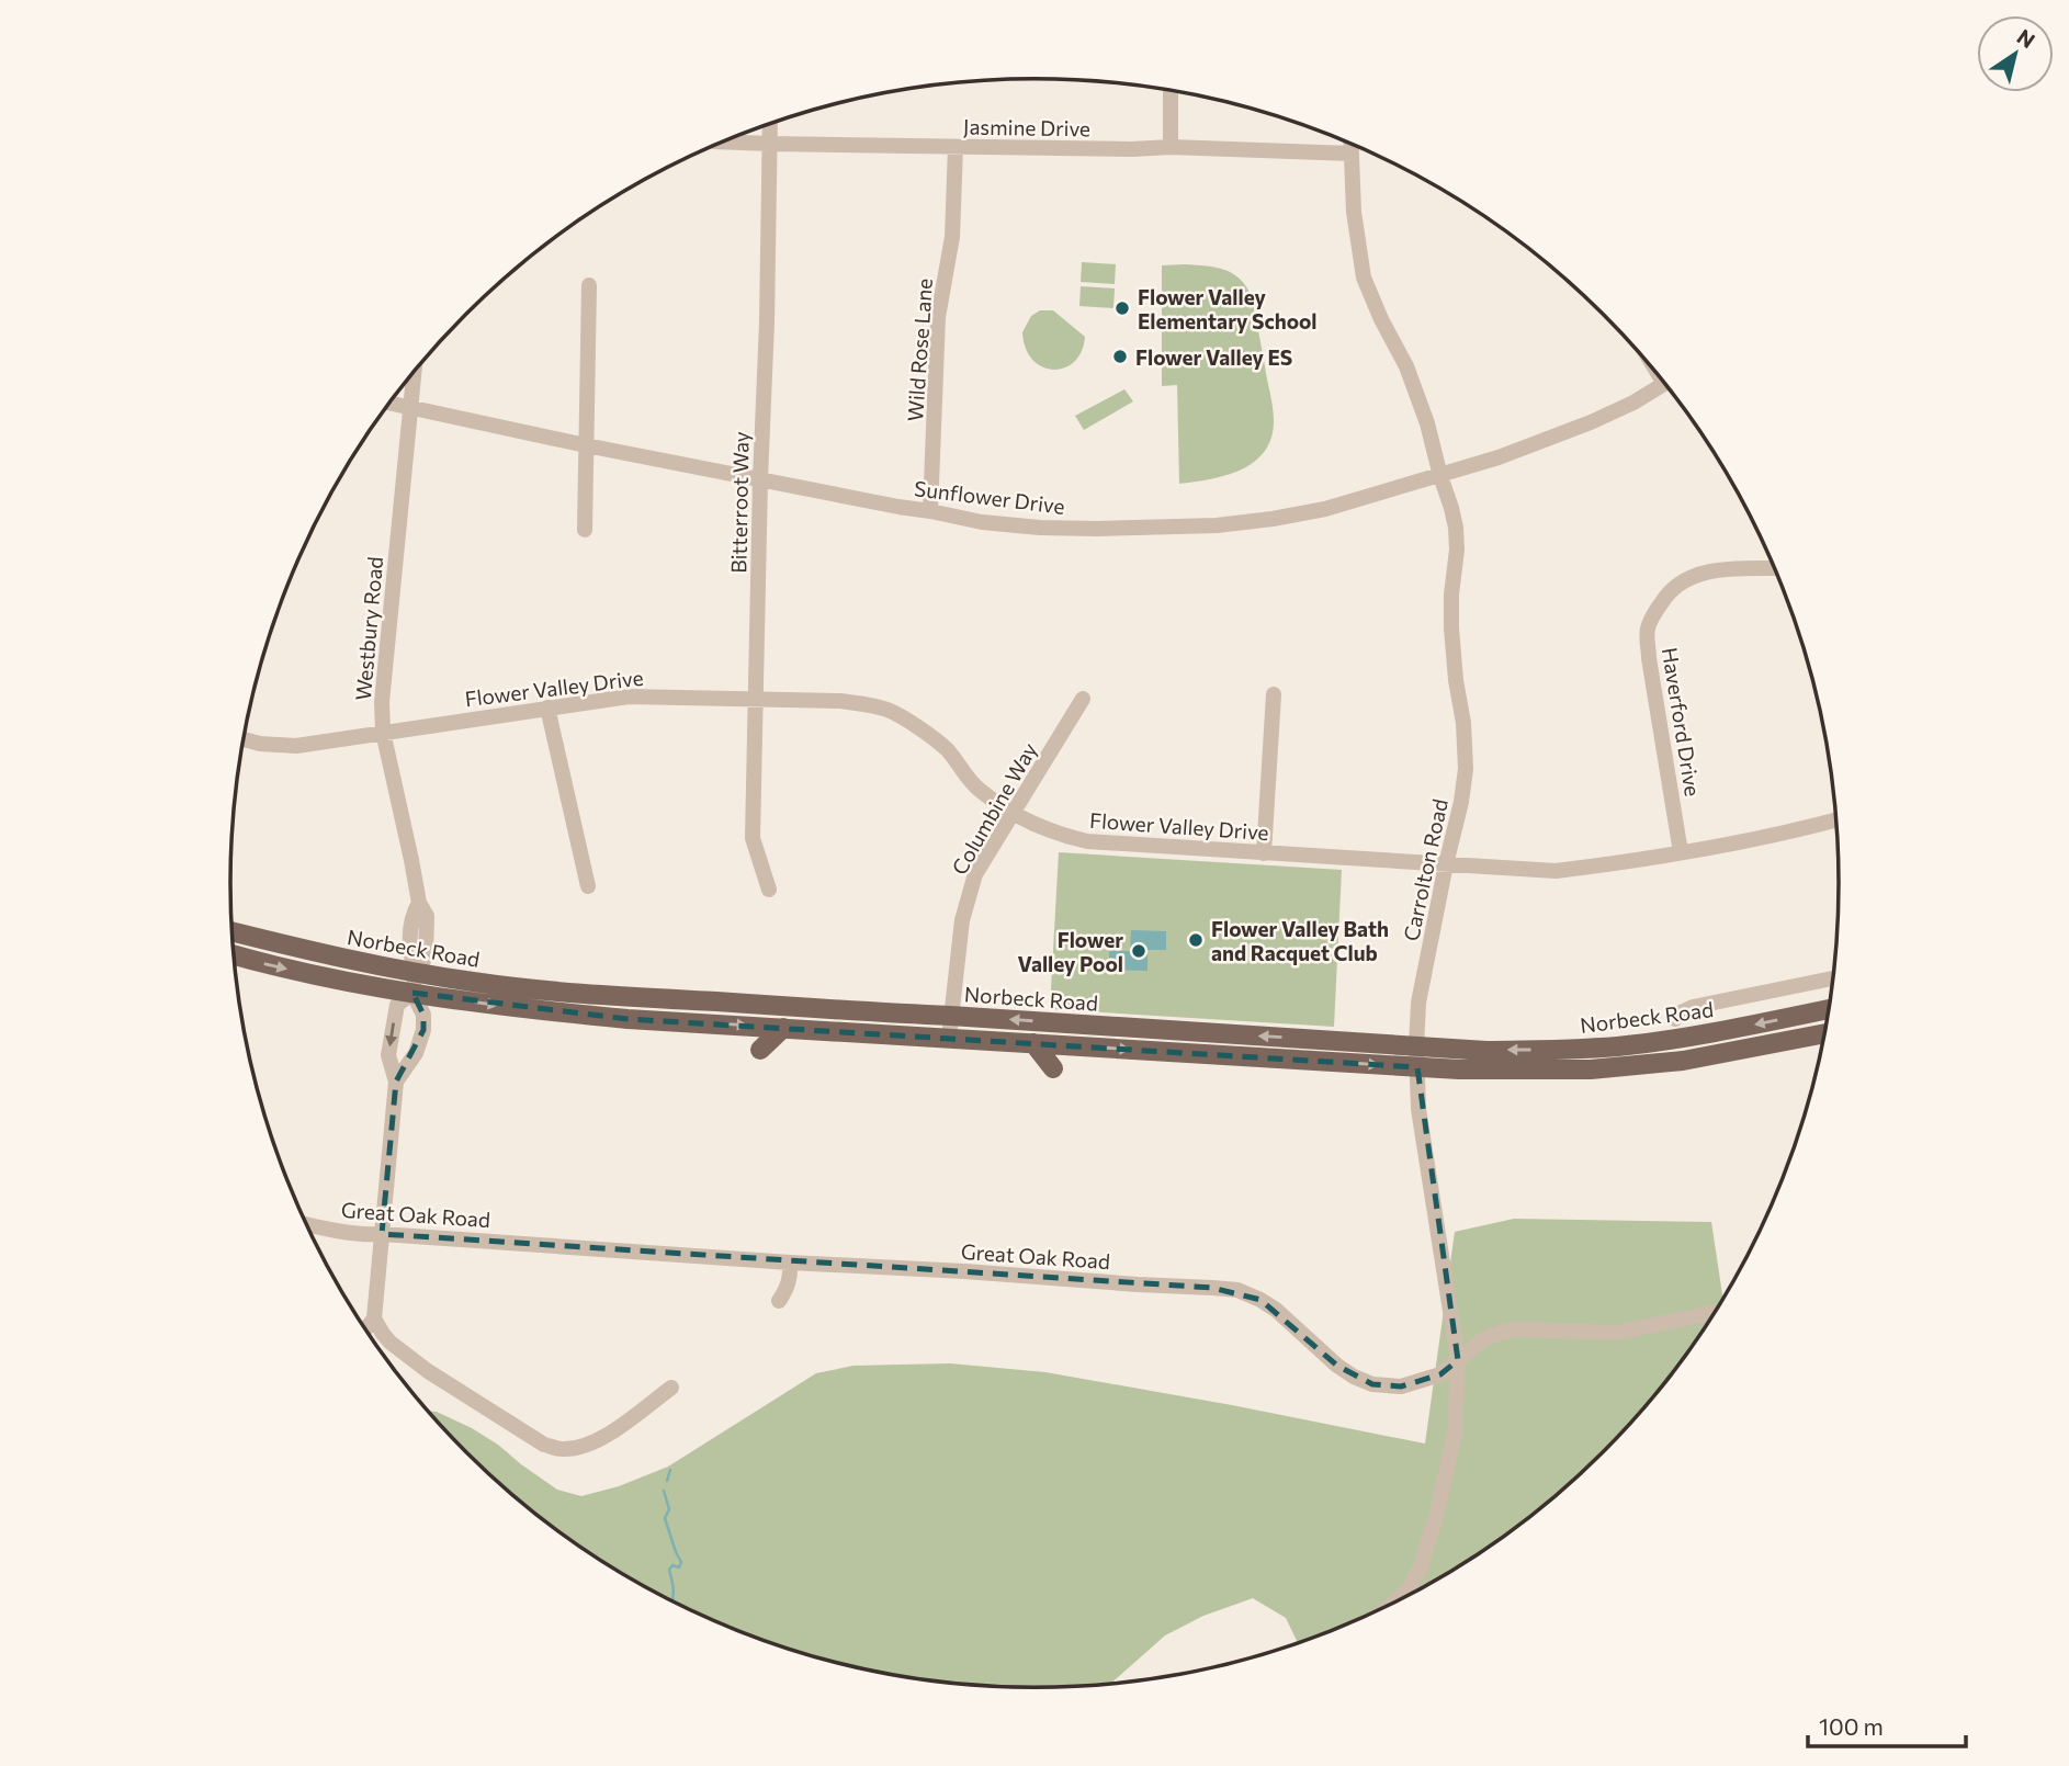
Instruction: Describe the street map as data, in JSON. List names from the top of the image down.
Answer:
{
  "streets": {
    "main road": ["Norbeck Road"],
    "street": [
      "Jasmine Drive",
      "Wild Rose Lane",
      "Sunflower Drive",
      "Bitterroot Way",
      "Westbury Road",
      "Flower Valley Drive",
      "Haverford Drive",
      "Columbine Way",
      "Carrolton Road",
      "Great Oak Road"
    ]
  },
  "crossings": [
    ["Jasmine Drive", "Wild Rose Lane"],
    ["Jasmine Drive", "Bitterroot Way"],
    ["Jasmine Drive", "Carrolton Road"],
    ["Wild Rose Lane", "Sunflower Drive"],
    ["Sunflower Drive", "Bitterroot Way"],
    ["Sunflower Drive", "Westbury Road"],
    ["Sunflower Drive", "Carrolton Road"],
    ["Bitterroot Way", "Flower Valley Drive"],
    ["Westbury Road", "Flower Valley Drive"],
    ["Westbury Road", "Norbeck Road"],
    ["Westbury Road", "Great Oak Road"],
    ["Flower Valley Drive", "Haverford Drive"],
    ["Flower Valley Drive", "Columbine Way"],
    ["Flower Valley Drive", "Carrolton Road"],
    ["Columbine Way", "Norbeck Road"],
    ["Carrolton Road", "Norbeck Road"],
    ["Carrolton Road", "Great Oak Road"]
  ],
  "places": [
    "Flower Valley Elementary School",
    "Flower Valley ES",
    "Flower Valley Bath and Racquet Club",
    "Flower Valley Pool"
  ],
  "scale_bar": "100 m",
  "north": "top right"
}
